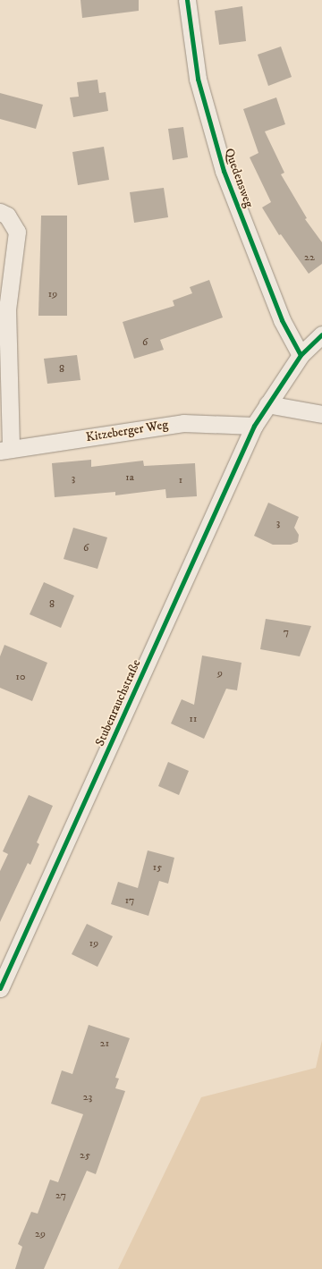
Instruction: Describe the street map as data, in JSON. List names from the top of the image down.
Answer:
{
  "streets": {
    "street": ["Quedensweg", "Kitzeberger Weg", "Stubenrauchstraße"]
  },
  "crossings": [
    ["Quedensweg", "Stubenrauchstraße"],
    ["Kitzeberger Weg", "Stubenrauchstraße"]
  ],
  "house_numbers": [
    "22",
    "19",
    "6",
    "8",
    "1a",
    "3",
    "1",
    "3",
    "6",
    "8",
    "7",
    "9",
    "10",
    "11",
    "15",
    "17",
    "19",
    "21",
    "23",
    "25",
    "27",
    "29"
  ]
}
